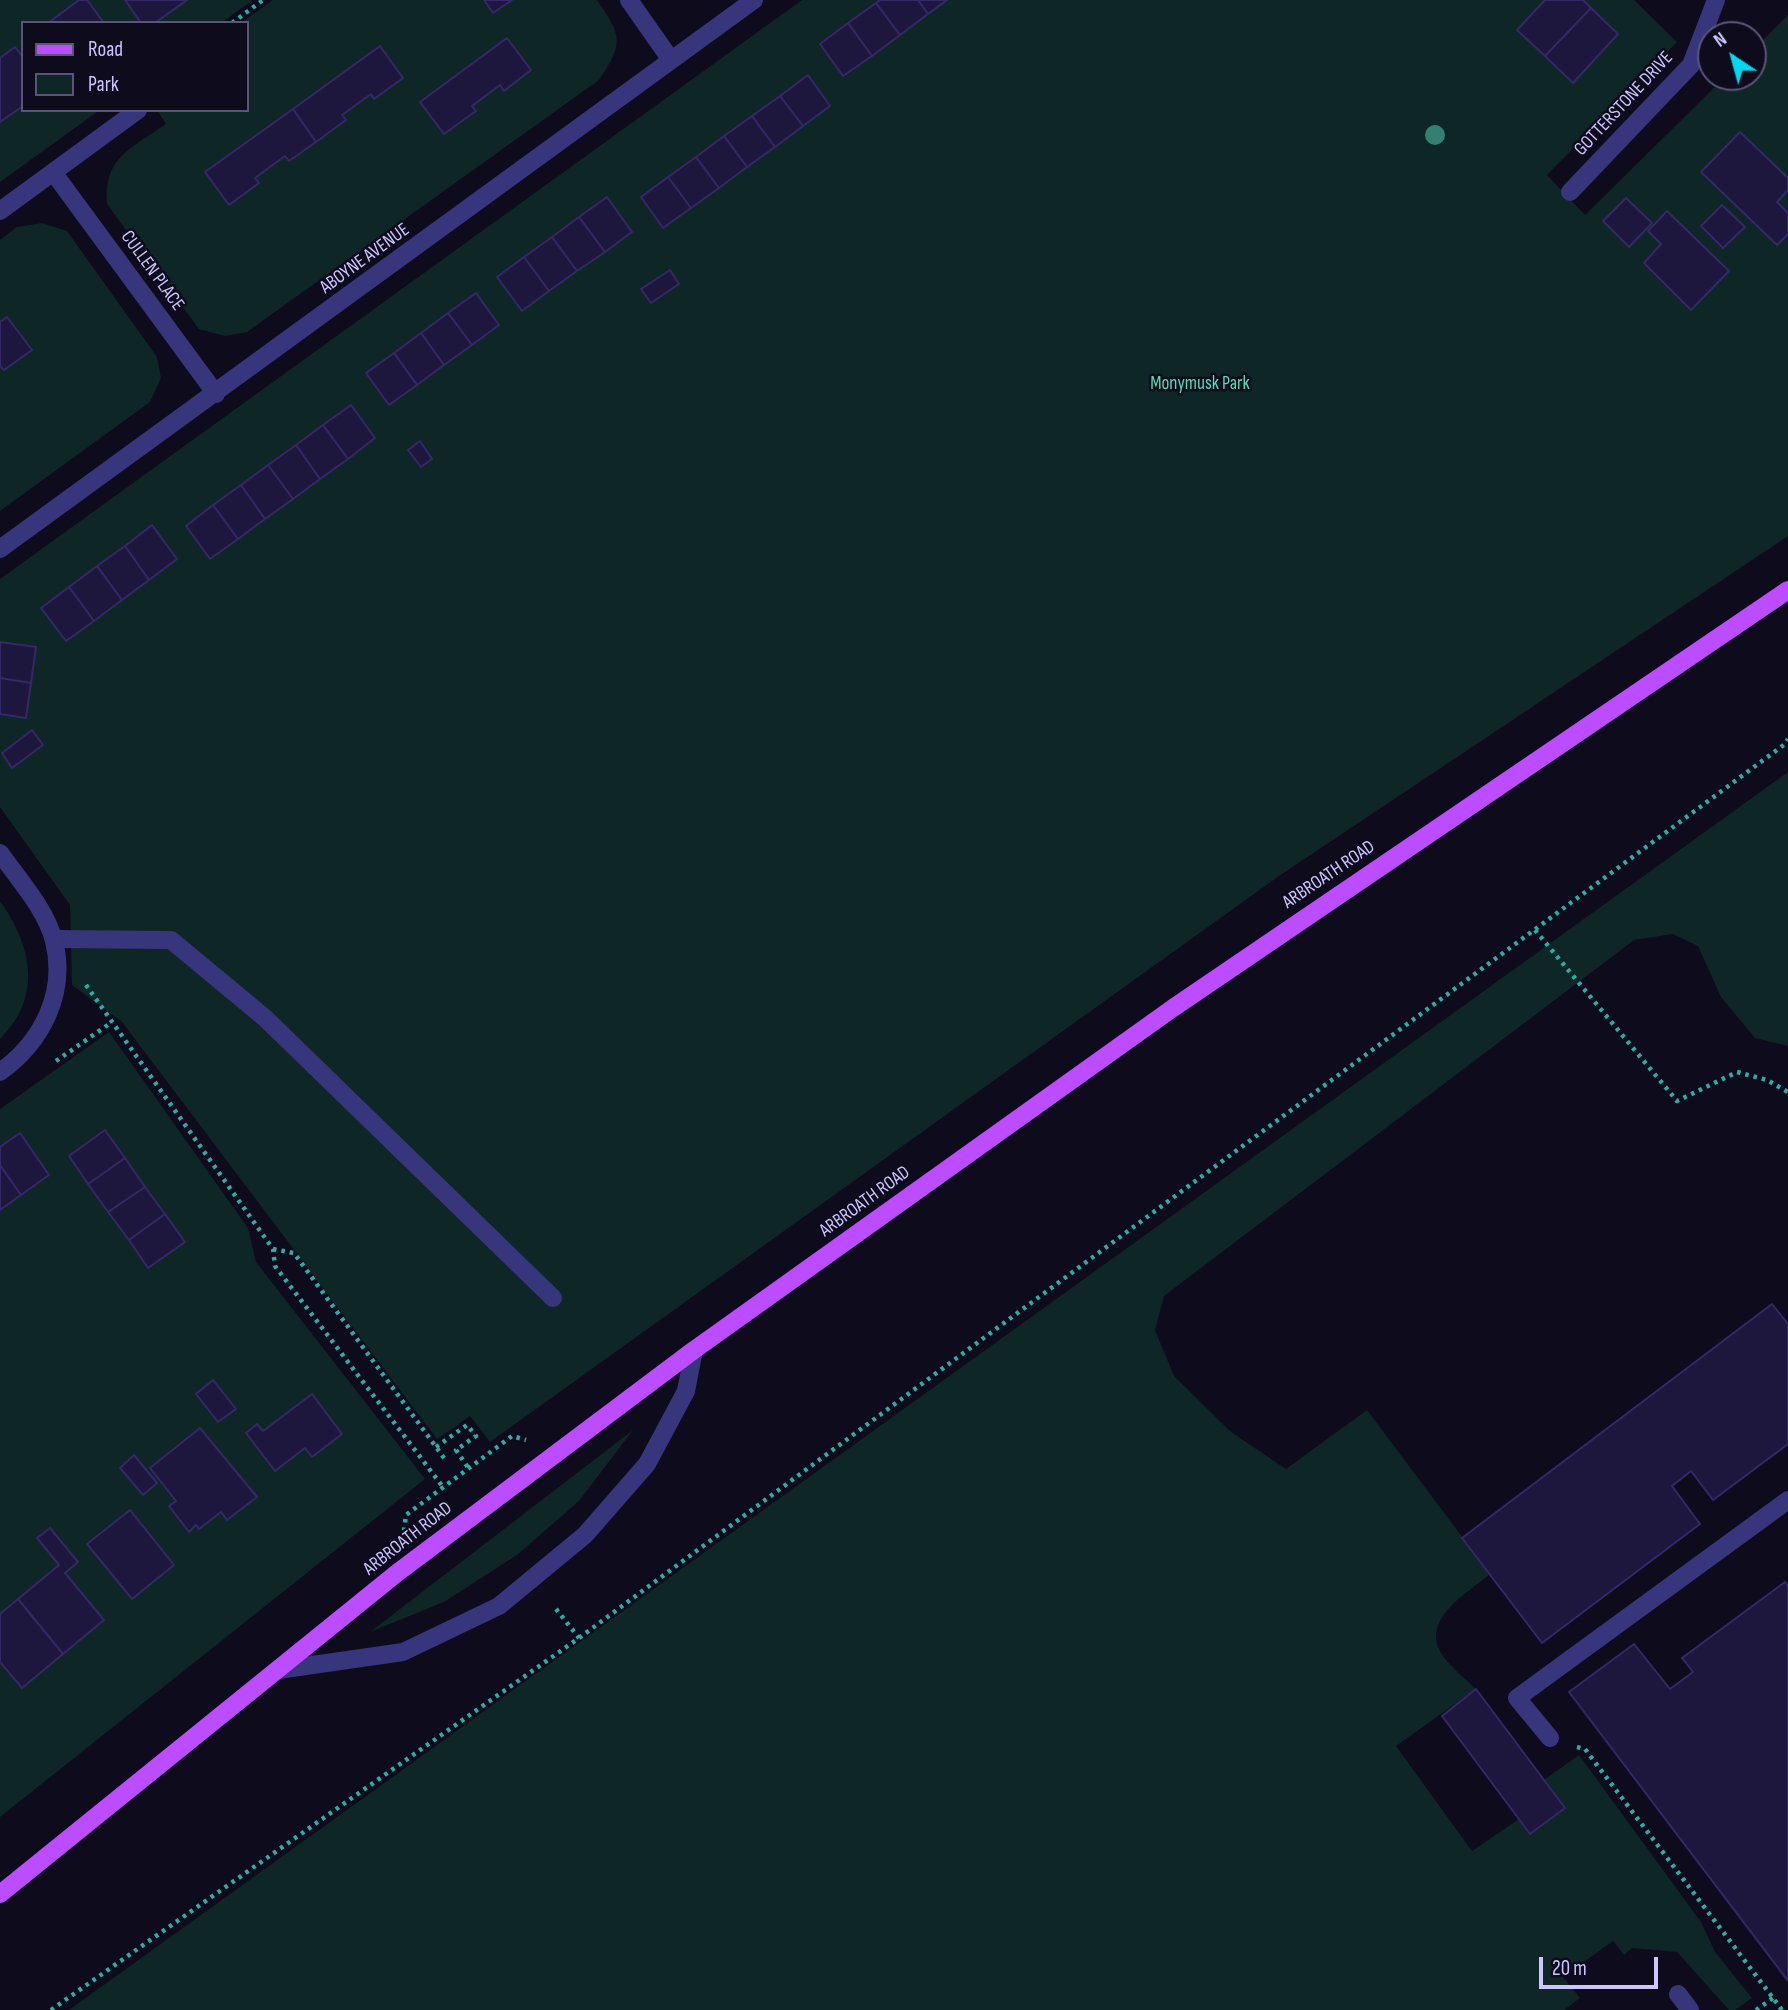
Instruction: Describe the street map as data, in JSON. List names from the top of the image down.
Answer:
{
  "streets": {
    "main road": ["ARBROATH ROAD"],
    "street": ["GOTTERSTONE DRIVE", "ABOYNE AVENUE", "CULLEN PLACE"]
  },
  "crossings": [
    ["ABOYNE AVENUE", "CULLEN PLACE"]
  ],
  "parks": ["Monymusk Park"],
  "legend": ["Road", "Park"],
  "scale_bar": "20 m",
  "north": "top left"
}
